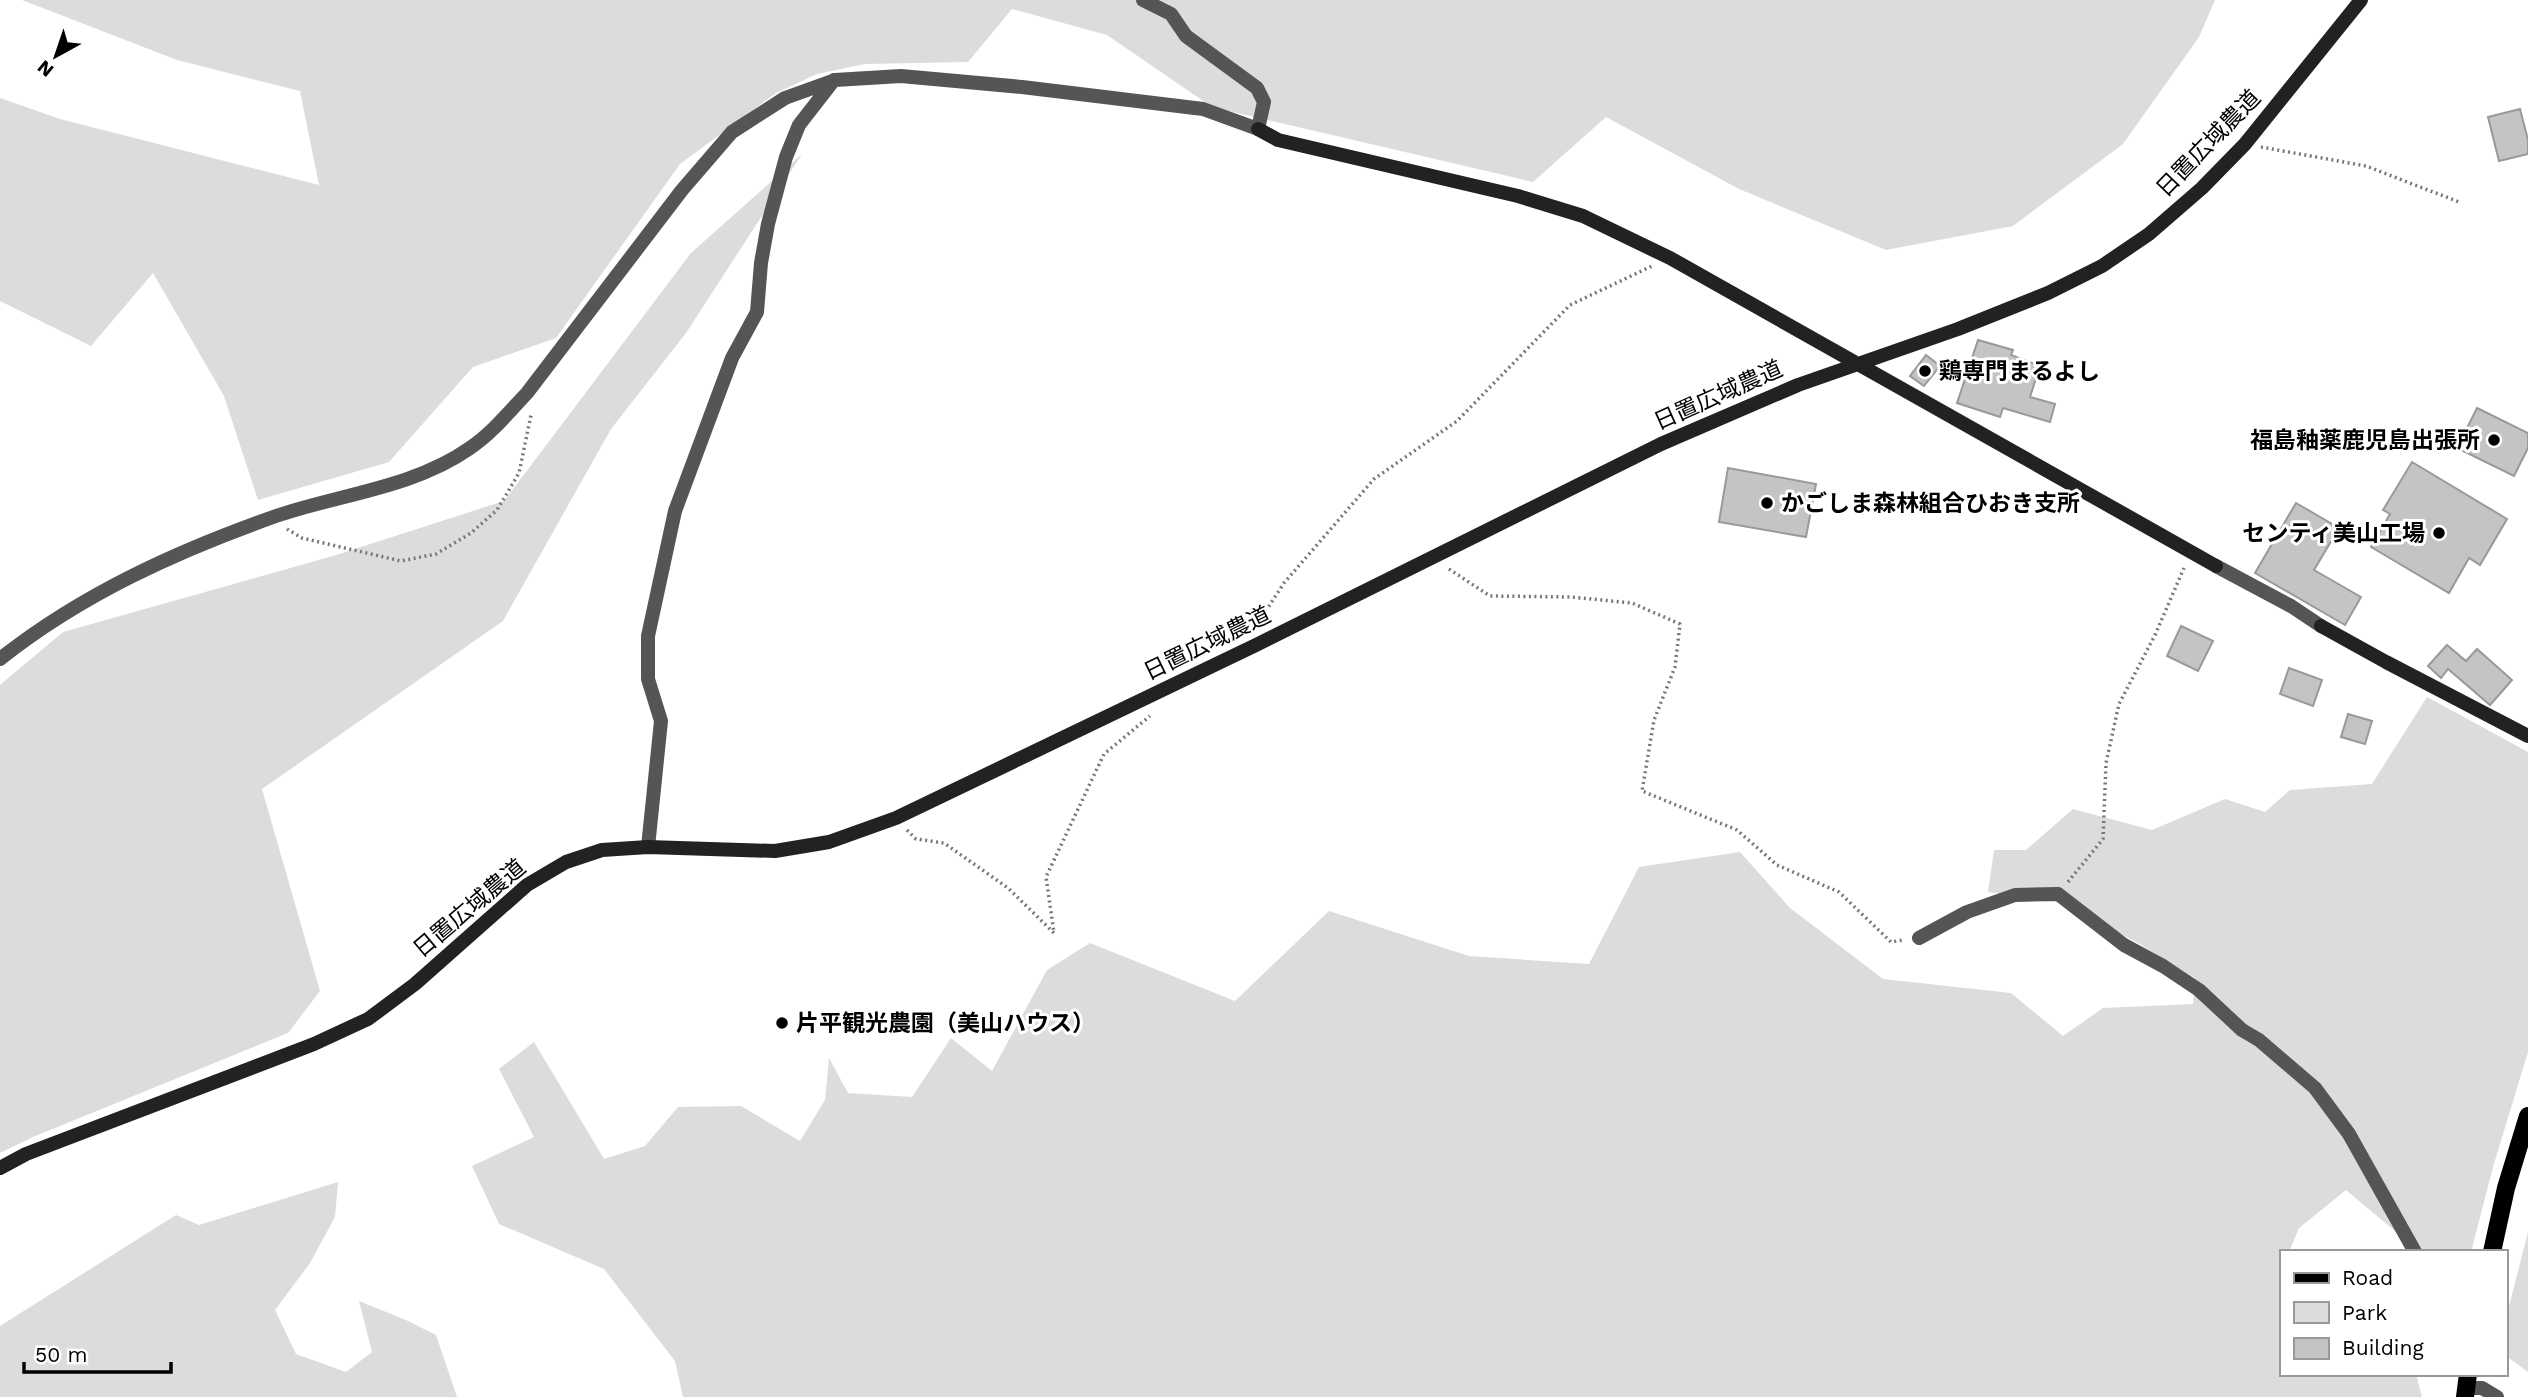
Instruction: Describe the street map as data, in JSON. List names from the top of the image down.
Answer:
{
  "streets": {
    "street": ["日置広域農道"]
  },
  "places": [
    "鶏専門まるよし",
    "福島釉薬鹿児島出張所",
    "かごしま森林組合ひおき支所",
    "センティ美山工場",
    "片平観光農園（美山ハウス）"
  ],
  "legend": ["Road", "Park", "Building"],
  "scale_bar": "50 m",
  "north": "bottom left"
}
